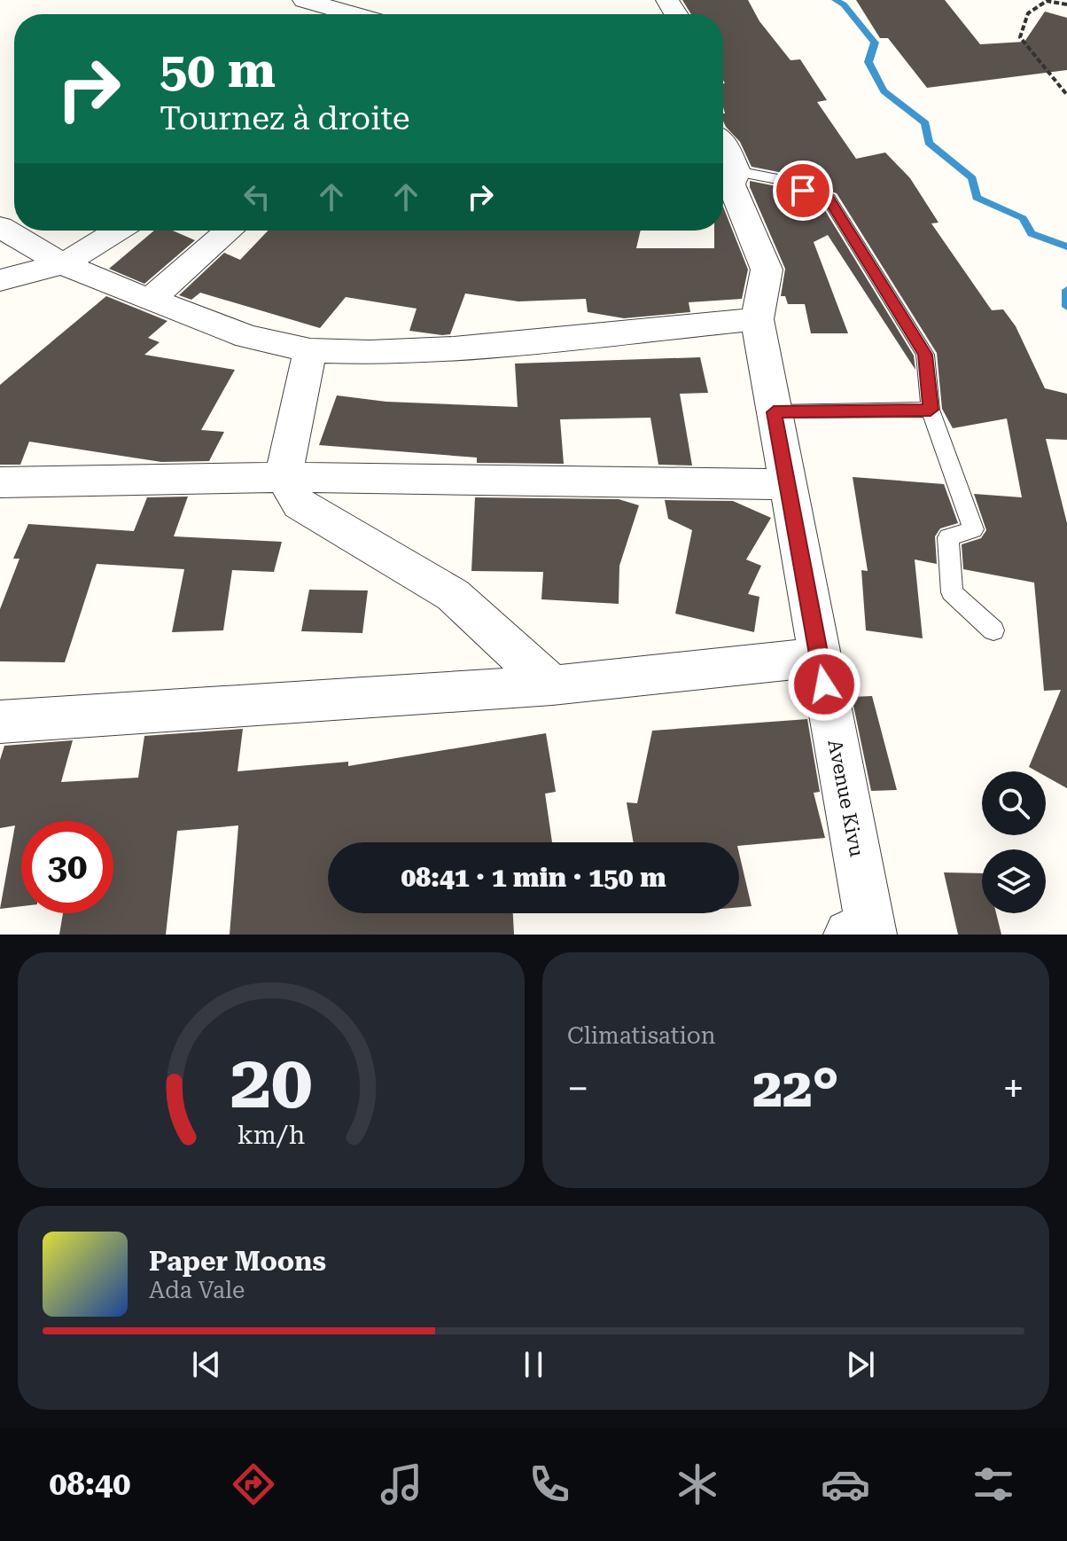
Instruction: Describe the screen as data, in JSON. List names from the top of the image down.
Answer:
{
  "streets": {
    "street": ["Avenue Kivu"]
  },
  "page": {
    "turn": ["50 m", "Tournez à droite"],
    "limit": "30",
    "trip": "08:41 · 1 min · 150 m",
    "tile": "Climatisation",
    "heat": ["−", "22°", "+"],
    "song": ["Paper Moons", "Ada Vale"],
    "tabs": "08:40",
    "gauge": ["20", "km/h"]
  }
}
